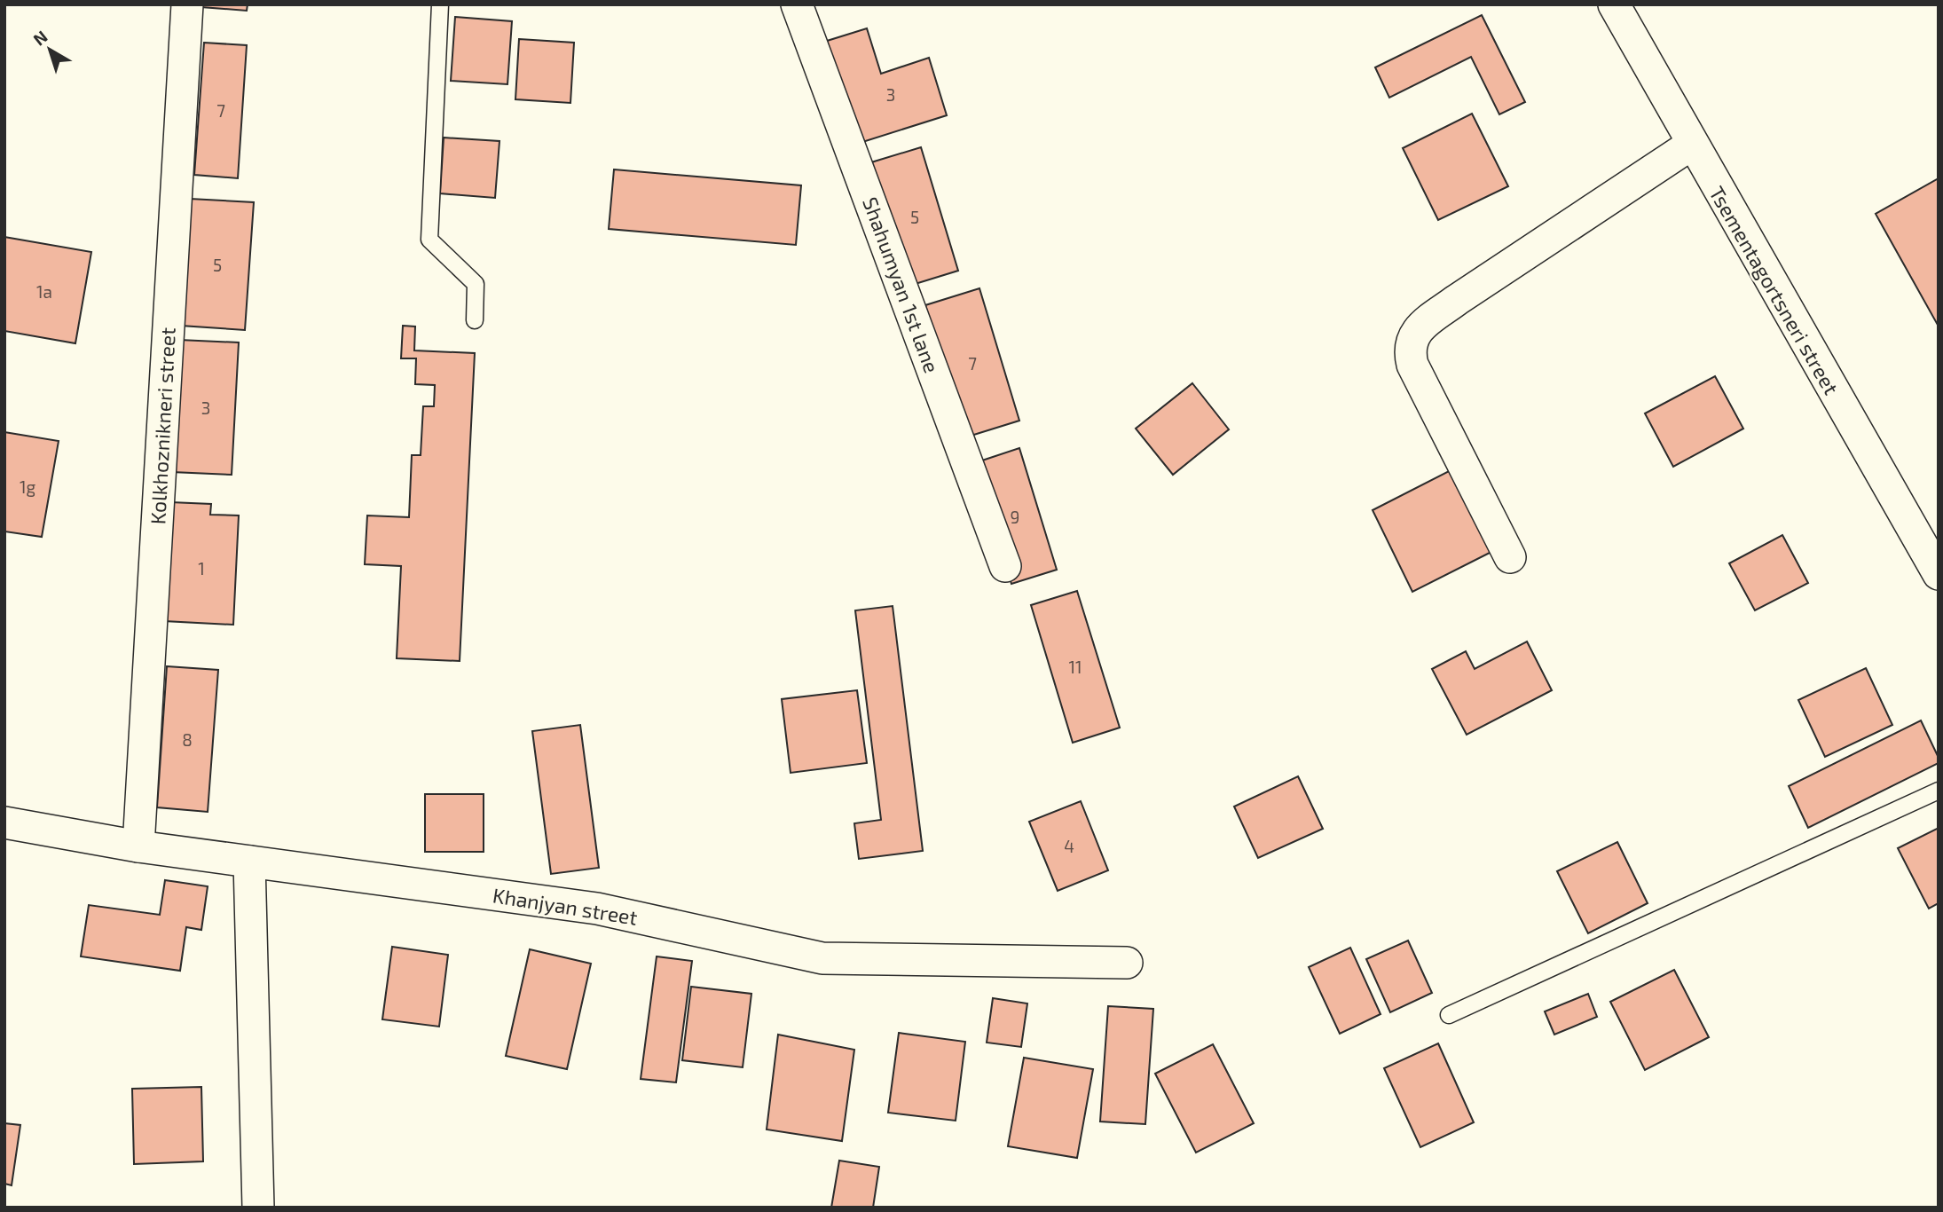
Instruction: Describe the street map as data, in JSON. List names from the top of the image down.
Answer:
{
  "streets": {
    "street": [
      "Shahumyan 1st lane",
      "Tsementagortsneri street",
      "Kolkhoznikneri street",
      "Khanjyan street"
    ]
  },
  "crossings": [
    ["Kolkhoznikneri street", "Khanjyan street"]
  ],
  "house_numbers": [
    "3",
    "7",
    "5",
    "5",
    "1a",
    "7",
    "3",
    "1g",
    "9",
    "1",
    "11",
    "8",
    "4"
  ],
  "north": "top left"
}
